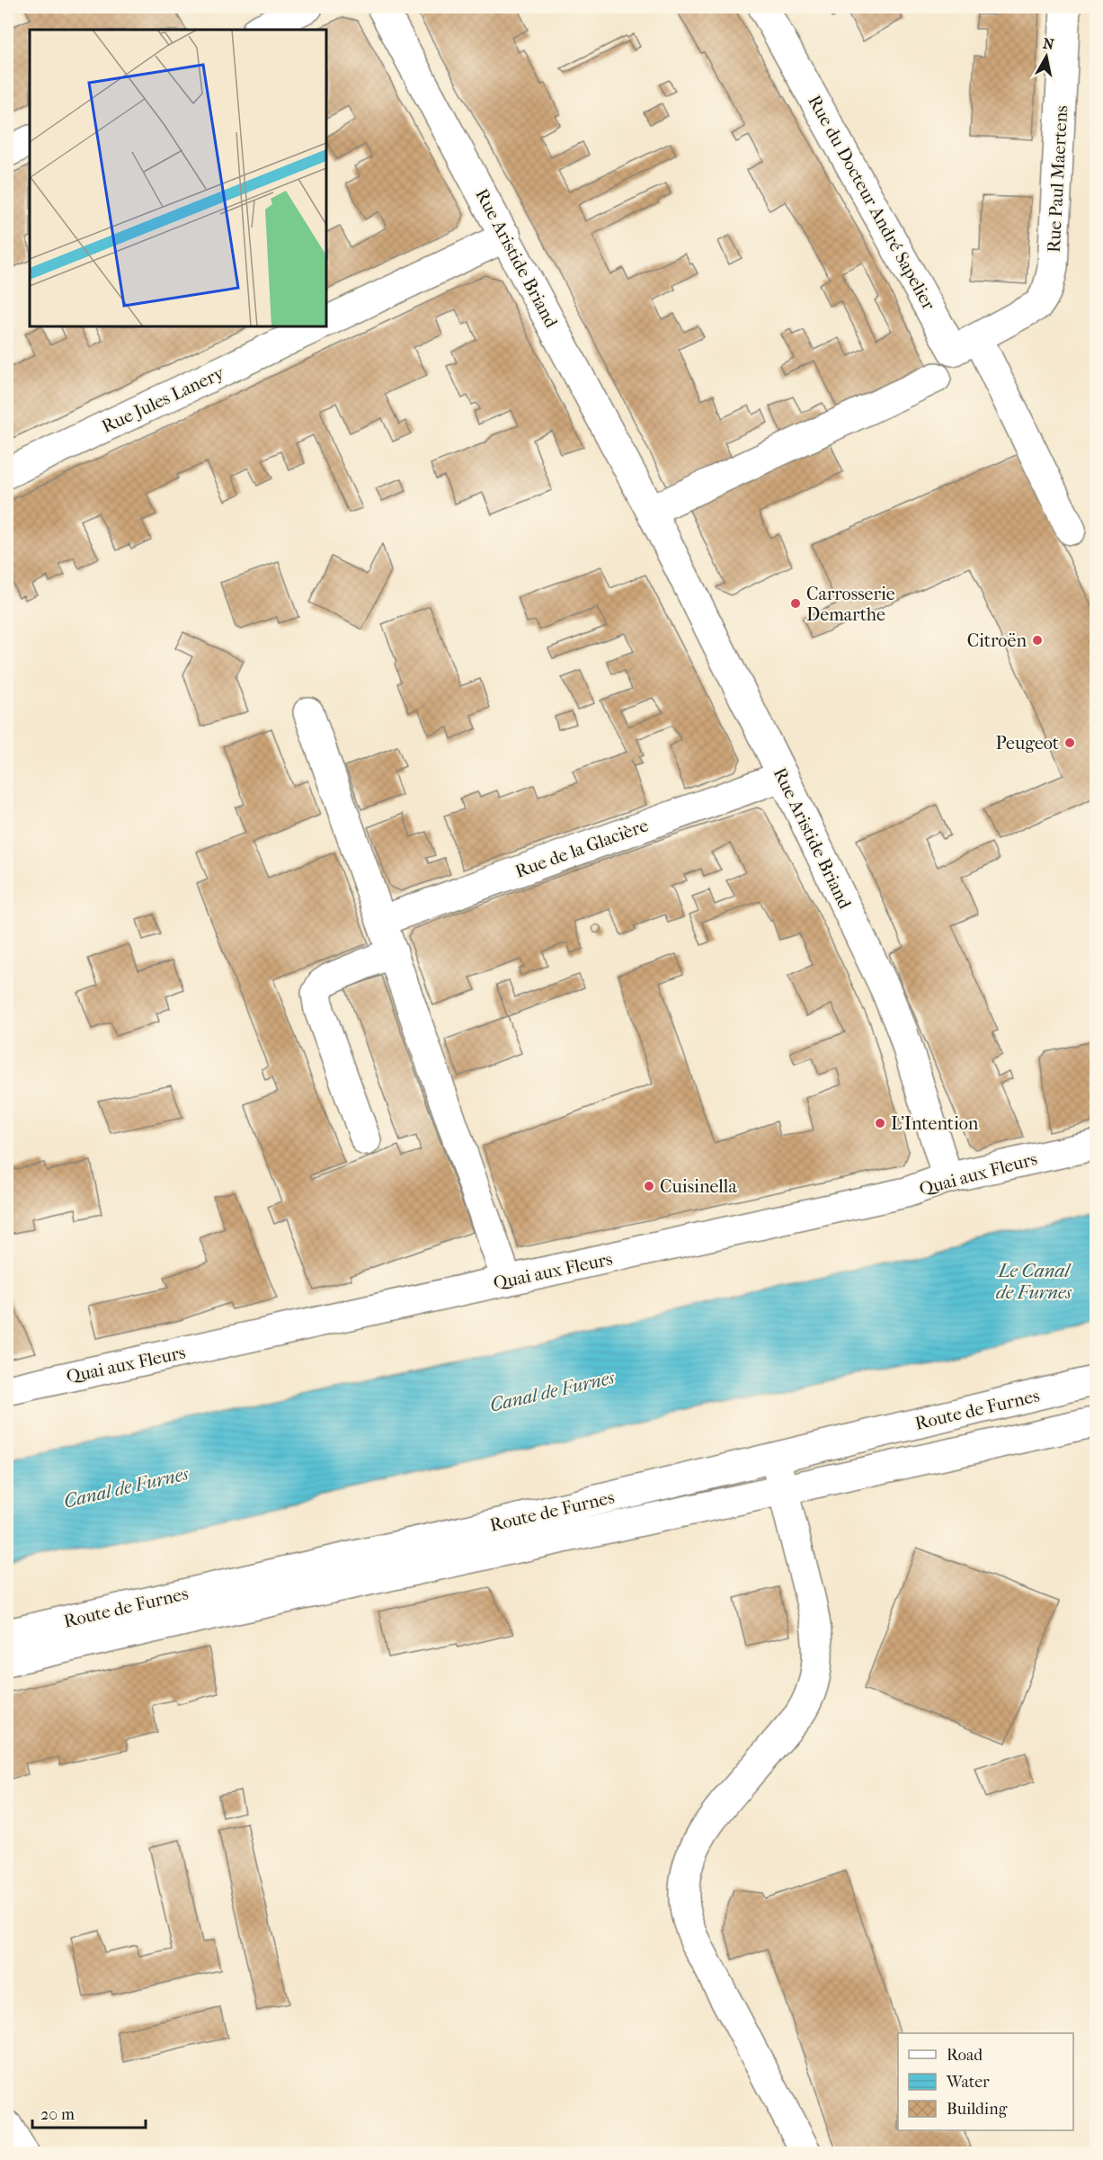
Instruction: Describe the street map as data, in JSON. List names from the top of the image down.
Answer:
{
  "streets": {
    "street": [
      "Rue Paul Maertens",
      "Rue du Docteur André Sapelier",
      "Rue Aristide Briand",
      "Rue Jules Lanery",
      "Rue de la Glacière",
      "Quai aux Fleurs",
      "Route de Furnes"
    ]
  },
  "crossings": [
    ["Rue Paul Maertens", "Rue du Docteur André Sapelier"],
    ["Rue Aristide Briand", "Rue de la Glacière"],
    ["Rue Aristide Briand", "Quai aux Fleurs"]
  ],
  "water": ["Le Canal de Furnes", "Canal de Furnes"],
  "places": [
    "Carrosserie Demarthe",
    "Citroën",
    "Peugeot",
    "L'Intention",
    "Cuisinella"
  ],
  "legend": ["Road", "Water", "Building"],
  "scale_bar": "20 m",
  "north": "top"
}
